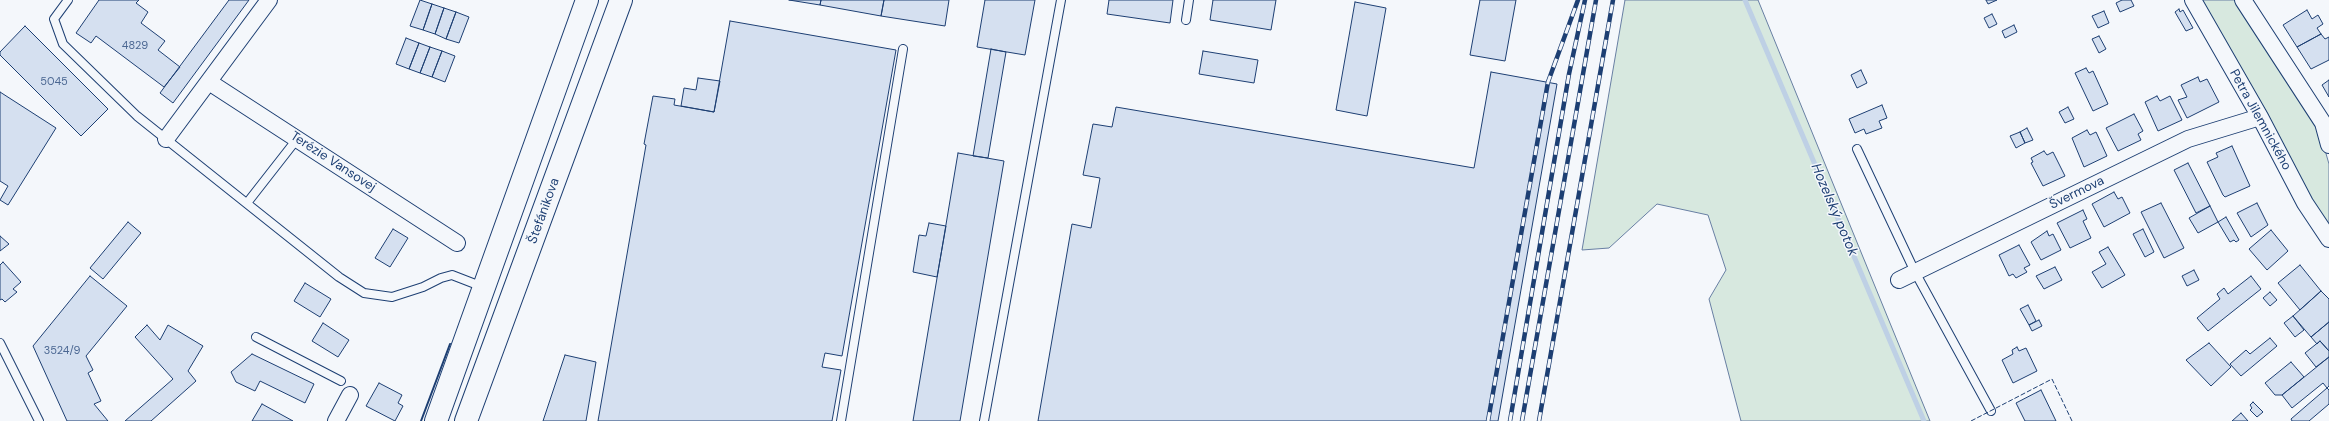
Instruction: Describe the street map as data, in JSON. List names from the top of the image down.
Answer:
{
  "streets": {
    "main road": ["Štefánikova"],
    "street": ["Petra Jilemnického", "Terézie Vansovej", "Švermova"]
  },
  "crossings": [
    ["Petra Jilemnického", "Švermova"]
  ],
  "water": ["Hozelský potok"],
  "house_numbers": ["4829", "5045", "3524/9"]
}
